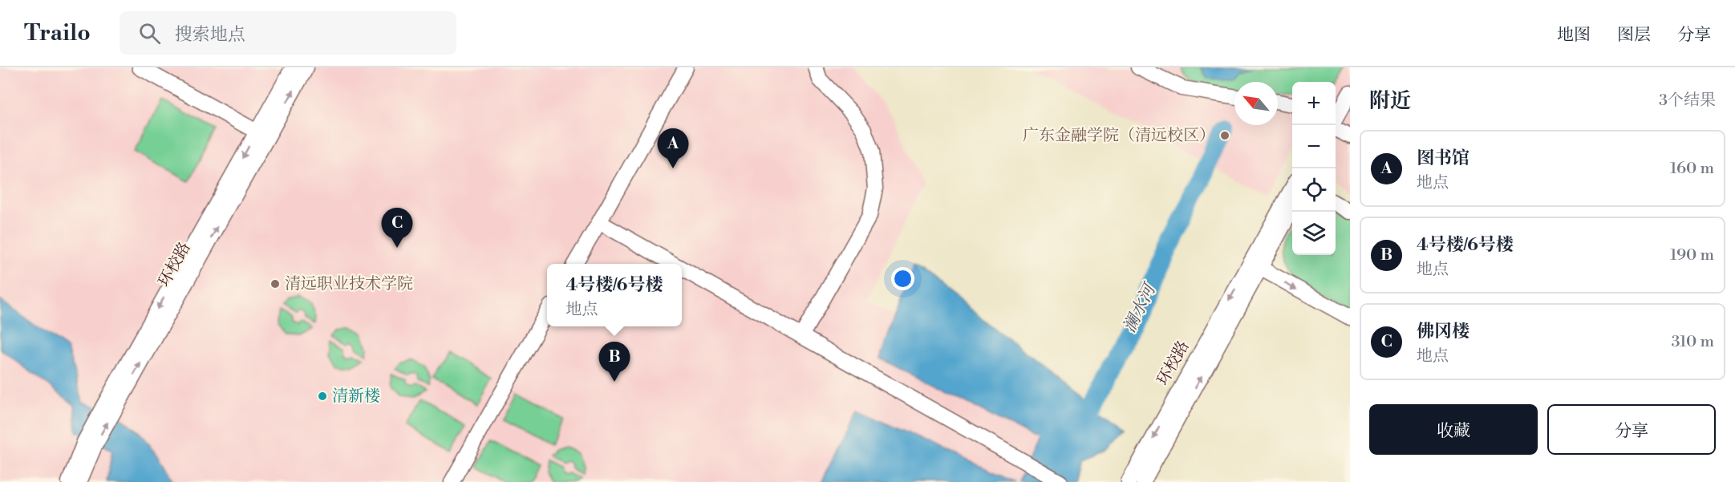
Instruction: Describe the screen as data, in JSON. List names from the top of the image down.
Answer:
{
  "streets": {
    "street": ["环校路"]
  },
  "water": ["澜水河"],
  "places": ["广东金融学院（清远校区）", "清远职业技术学院", "清新楼"],
  "north": "top left",
  "page": {
    "header": "Trailo",
    "search": "搜索地点",
    "nav": ["地图", "图层", "分享"],
    "heading": ["附近", "3个结果"],
    "map_buttons": ["+", "−"],
    "pins": ["A", "C", "B"],
    "list": [
      {
        "mark": "A",
        "name": "图书馆",
        "note": "地点",
        "value": "160 m"
      },
      {
        "mark": "B",
        "name": "4号楼/6号楼",
        "note": "地点",
        "value": "190 m"
      },
      {
        "mark": "C",
        "name": "佛冈楼",
        "note": "地点",
        "value": "310 m"
      }
    ],
    "popup": ["4号楼/6号楼", "地点"],
    "buttons": ["收藏", "分享"]
  }
}
